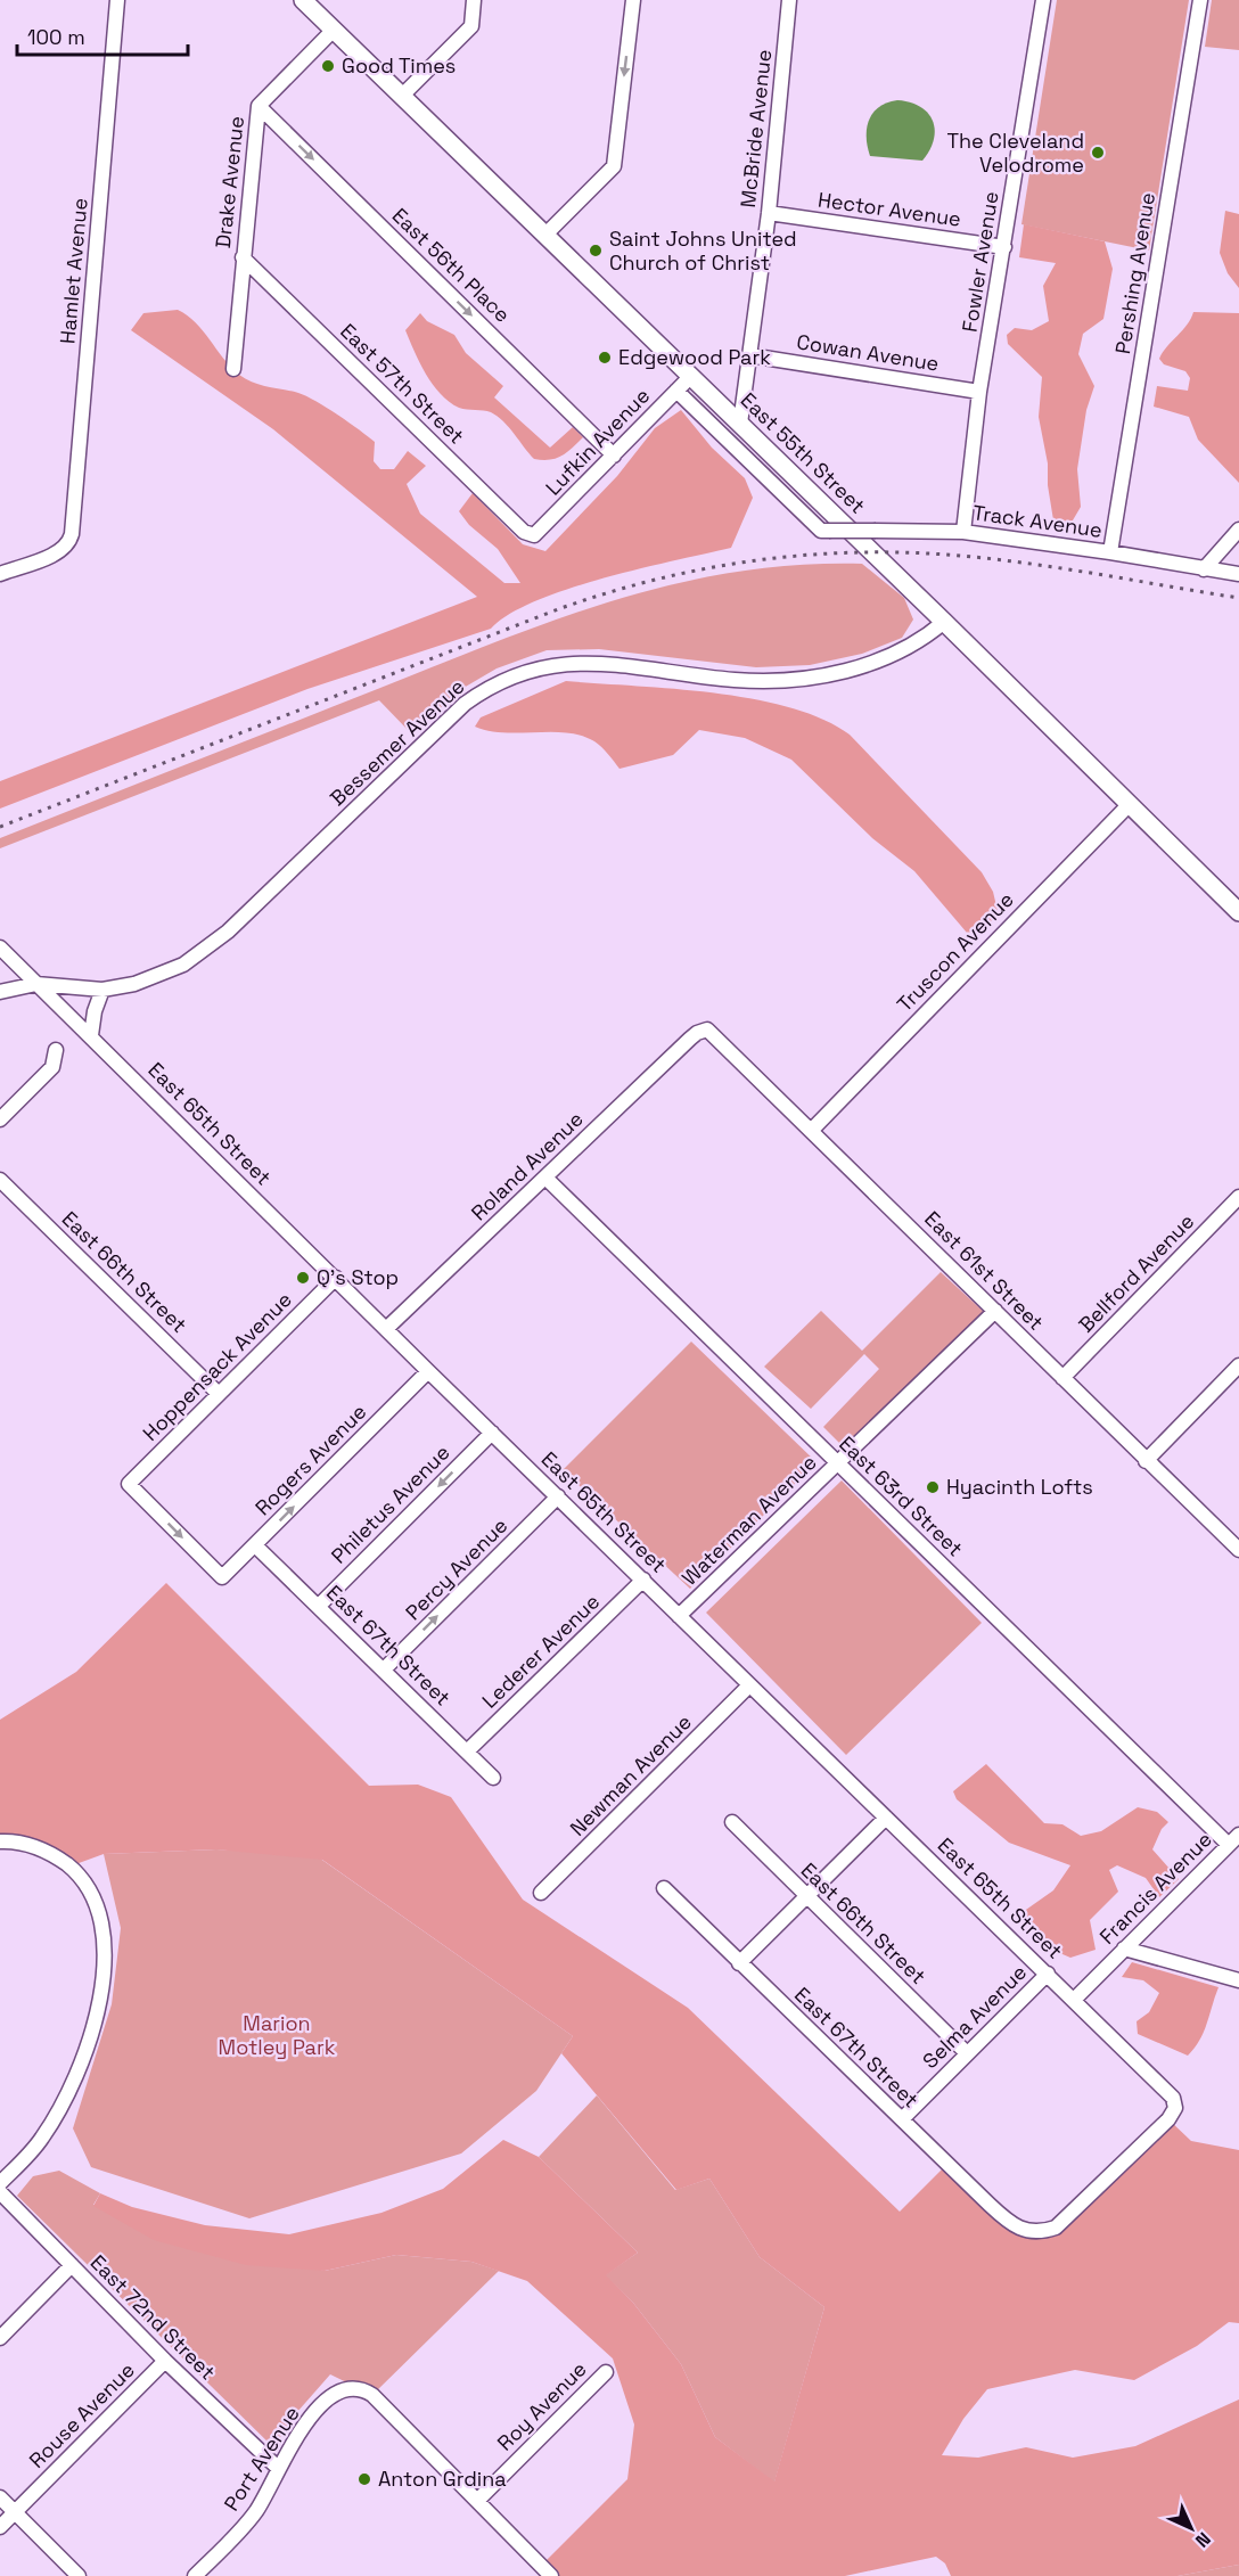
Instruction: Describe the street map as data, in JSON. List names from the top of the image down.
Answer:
{
  "streets": {
    "main road": ["East 55th Street"],
    "street": [
      "McBride Avenue",
      "Drake Avenue",
      "Hector Avenue",
      "Fowler Avenue",
      "East 56th Place",
      "Hamlet Avenue",
      "Pershing Avenue",
      "Cowan Avenue",
      "East 57th Street",
      "Lufkin Avenue",
      "Track Avenue",
      "Bessemer Avenue",
      "Truscon Avenue",
      "East 65th Street",
      "Roland Avenue",
      "East 61st Street",
      "East 66th Street",
      "Bellford Avenue",
      "Hoppensack Avenue",
      "Rogers Avenue",
      "East 63rd Street",
      "Philetus Avenue",
      "Waterman Avenue",
      "Percy Avenue",
      "East 67th Street",
      "Lederer Avenue",
      "Newman Avenue",
      "Francis Avenue",
      "Selma Avenue",
      "East 72nd Street",
      "Roy Avenue",
      "Rouse Avenue",
      "Port Avenue"
    ]
  },
  "crossings": [
    ["McBride Avenue", "Hector Avenue"],
    ["McBride Avenue", "Cowan Avenue"],
    ["McBride Avenue", "East 55th Street"],
    ["Drake Avenue", "East 56th Place"],
    ["Drake Avenue", "East 57th Street"],
    ["Drake Avenue", "East 55th Street"],
    ["Hector Avenue", "Fowler Avenue"],
    ["Fowler Avenue", "Cowan Avenue"],
    ["Fowler Avenue", "Track Avenue"],
    ["East 56th Place", "Lufkin Avenue"],
    ["Pershing Avenue", "Track Avenue"],
    ["East 57th Street", "Lufkin Avenue"],
    ["Lufkin Avenue", "East 55th Street"],
    ["Lufkin Avenue", "Track Avenue"],
    ["East 55th Street", "Bessemer Avenue"],
    ["East 55th Street", "Truscon Avenue"],
    ["Bessemer Avenue", "East 65th Street"],
    ["Truscon Avenue", "East 61st Street"],
    ["East 65th Street", "Roland Avenue"],
    ["East 65th Street", "Hoppensack Avenue"],
    ["East 65th Street", "Rogers Avenue"],
    ["East 65th Street", "Philetus Avenue"],
    ["East 65th Street", "Waterman Avenue"],
    ["East 65th Street", "Percy Avenue"],
    ["East 65th Street", "East 67th Street"],
    ["East 65th Street", "Lederer Avenue"],
    ["East 65th Street", "Newman Avenue"],
    ["East 65th Street", "Francis Avenue"],
    ["East 65th Street", "Selma Avenue"],
    ["Roland Avenue", "East 61st Street"],
    ["Roland Avenue", "East 63rd Street"],
    ["East 61st Street", "Bellford Avenue"],
    ["East 61st Street", "Waterman Avenue"],
    ["East 66th Street", "Hoppensack Avenue"],
    ["East 66th Street", "Selma Avenue"],
    ["Hoppensack Avenue", "Rogers Avenue"],
    ["Rogers Avenue", "East 67th Street"],
    ["East 63rd Street", "Waterman Avenue"],
    ["East 63rd Street", "Francis Avenue"],
    ["Philetus Avenue", "East 67th Street"],
    ["Percy Avenue", "East 67th Street"],
    ["East 67th Street", "Lederer Avenue"],
    ["East 67th Street", "Selma Avenue"],
    ["East 72nd Street", "Rouse Avenue"],
    ["East 72nd Street", "Port Avenue"],
    ["Roy Avenue", "Port Avenue"]
  ],
  "one_way": [
    "East 56th Place",
    "Rogers Avenue",
    "Philetus Avenue",
    "Percy Avenue"
  ],
  "parks": ["Marion Motley Park"],
  "places": [
    "Good Times",
    "The Cleveland Velodrome",
    "Saint Johns United Church of Christ",
    "Edgewood Park",
    "Q's Stop",
    "Hyacinth Lofts",
    "Anton Grdina"
  ],
  "scale_bar": "100 m",
  "north": "bottom right"
}
